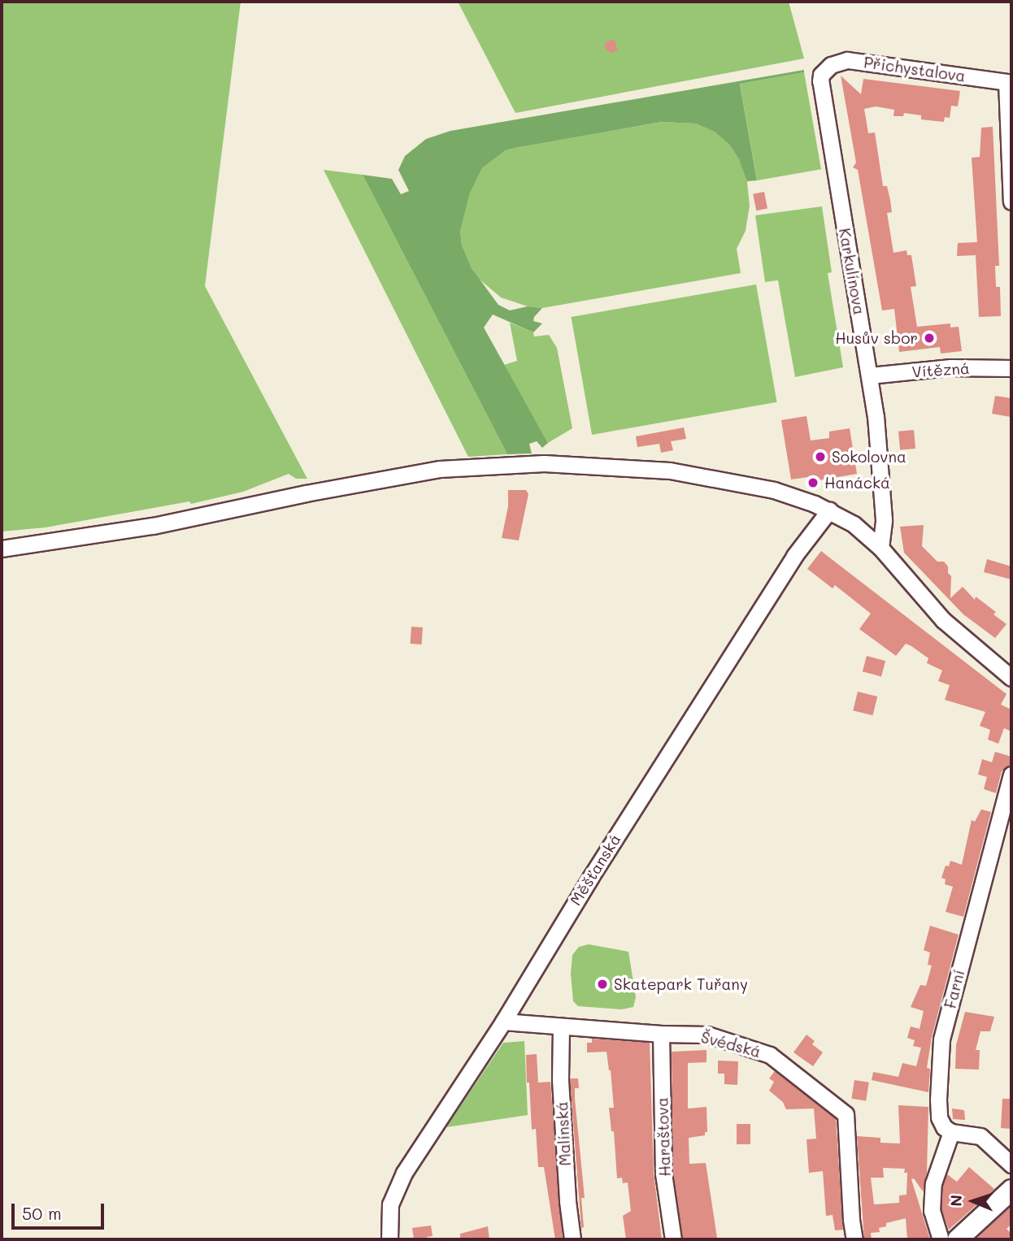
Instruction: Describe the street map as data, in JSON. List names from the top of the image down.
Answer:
{
  "streets": {
    "street": [
      "Přichystalova",
      "Karkulínova",
      "Vítězná",
      "Měšťanská",
      "Farní",
      "Švédská",
      "Malínská",
      "Haraštova"
    ]
  },
  "crossings": [
    ["Přichystalova", "Karkulínova"],
    ["Karkulínova", "Vítězná"],
    ["Měšťanská", "Švédská"],
    ["Švédská", "Malínská"],
    ["Švédská", "Haraštova"]
  ],
  "places": [
    "Husův sbor",
    "Sokolovna",
    "Hanácká",
    "Skatepark Tuřany"
  ],
  "scale_bar": "50 m",
  "north": "left"
}
